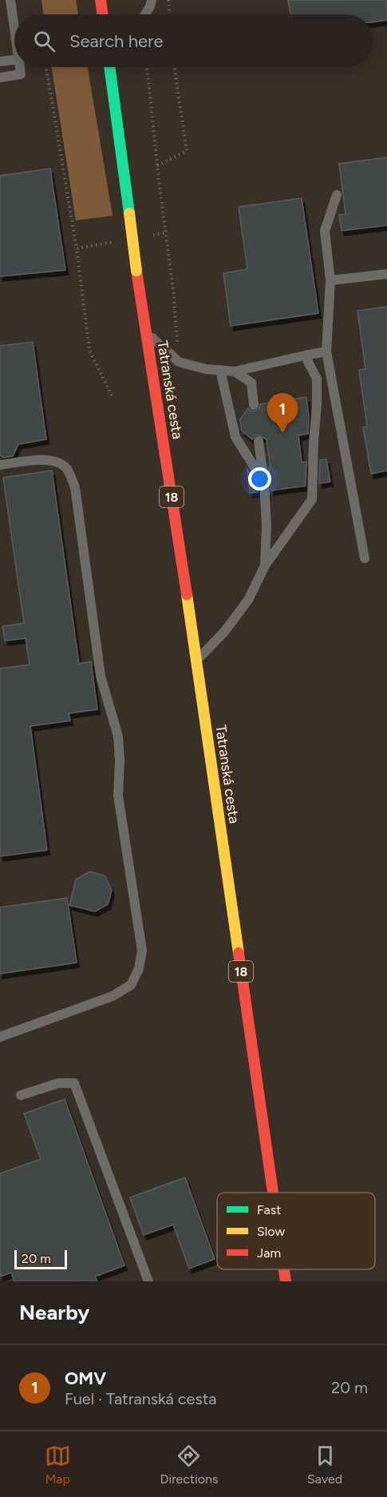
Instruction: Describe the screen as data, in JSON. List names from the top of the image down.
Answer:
{
  "streets": {
    "main road": ["Tatranská cesta", "18"]
  },
  "crossings": [
    ["Tatranská cesta", "18"]
  ],
  "legend": ["Fast", "Slow", "Jam"],
  "scale_bar": "20 m",
  "page": {
    "search": "Search here",
    "pins": "1",
    "scale": "20 m",
    "heading": "Nearby",
    "list": [
      {
        "mark": "1",
        "name": "OMV",
        "note": "Fuel · Tatranská cesta",
        "value": "20 m"
      }
    ],
    "nav": ["Map", "Directions", "Saved"]
  }
}
